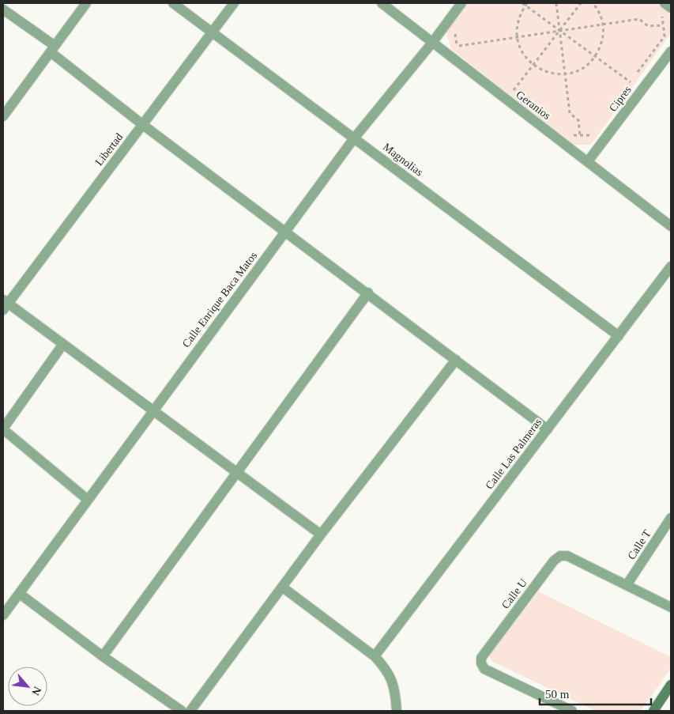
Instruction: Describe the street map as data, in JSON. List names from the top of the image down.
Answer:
{
  "streets": {
    "street": [
      "Cipres",
      "Geranios",
      "Libertad",
      "Magnolias",
      "Calle Enrique Baca Matos",
      "Calle Las Palmeras",
      "Calle T",
      "Calle U"
    ]
  },
  "crossings": [
    ["Cipres", "Geranios"],
    ["Geranios", "Calle Enrique Baca Matos"],
    ["Libertad", "Magnolias"],
    ["Magnolias", "Calle Enrique Baca Matos"],
    ["Magnolias", "Calle Las Palmeras"],
    ["Calle T", "Calle U"]
  ],
  "scale_bar": "50 m",
  "north": "bottom right"
}
